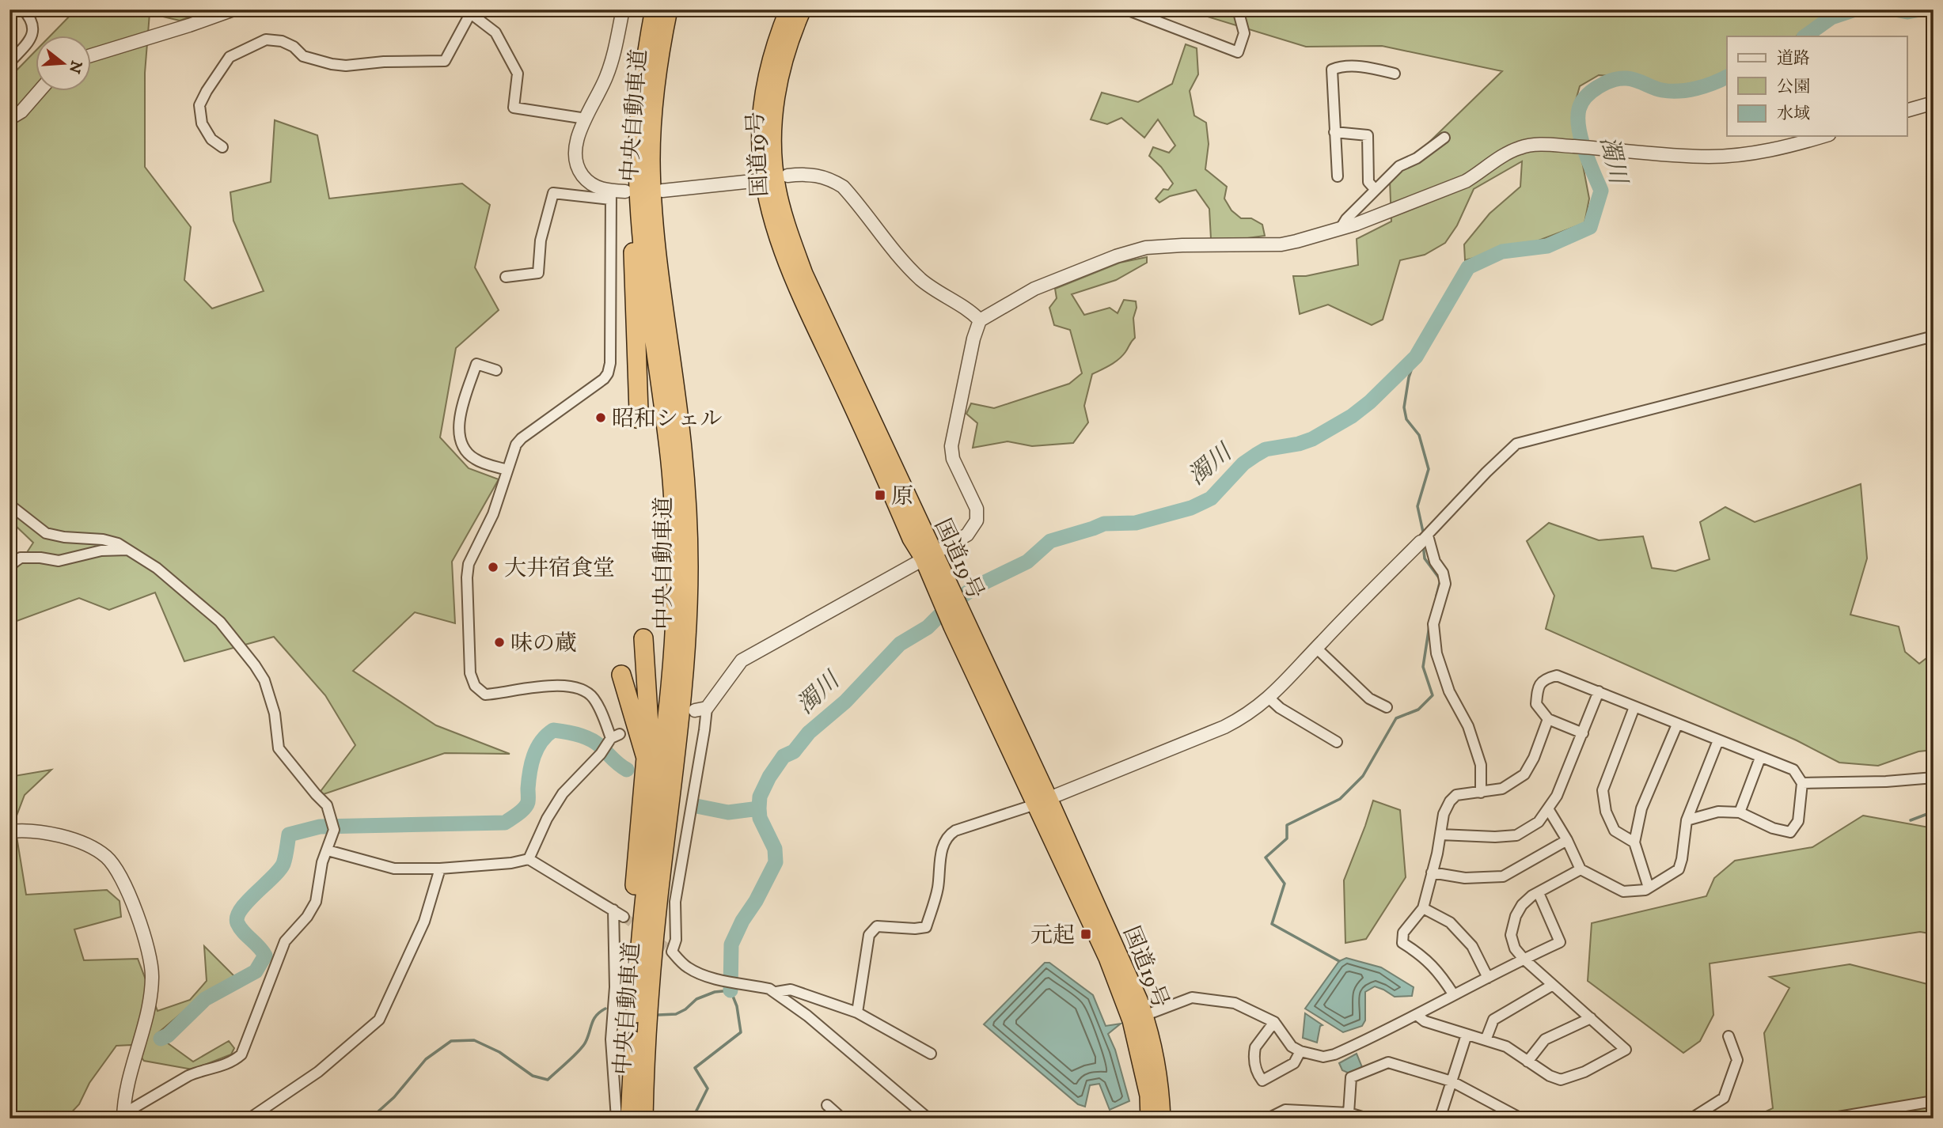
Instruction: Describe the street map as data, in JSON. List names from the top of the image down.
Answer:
{
  "streets": {
    "highway": ["中央自動車道", "国道19号"]
  },
  "water": ["濁川"],
  "places": {
    "other": ["昭和シェル", "大井宿食堂", "味の蔵"],
    "transit": ["原", "元起"]
  },
  "legend": ["道路", "公園", "水域"],
  "north": "right"
}
